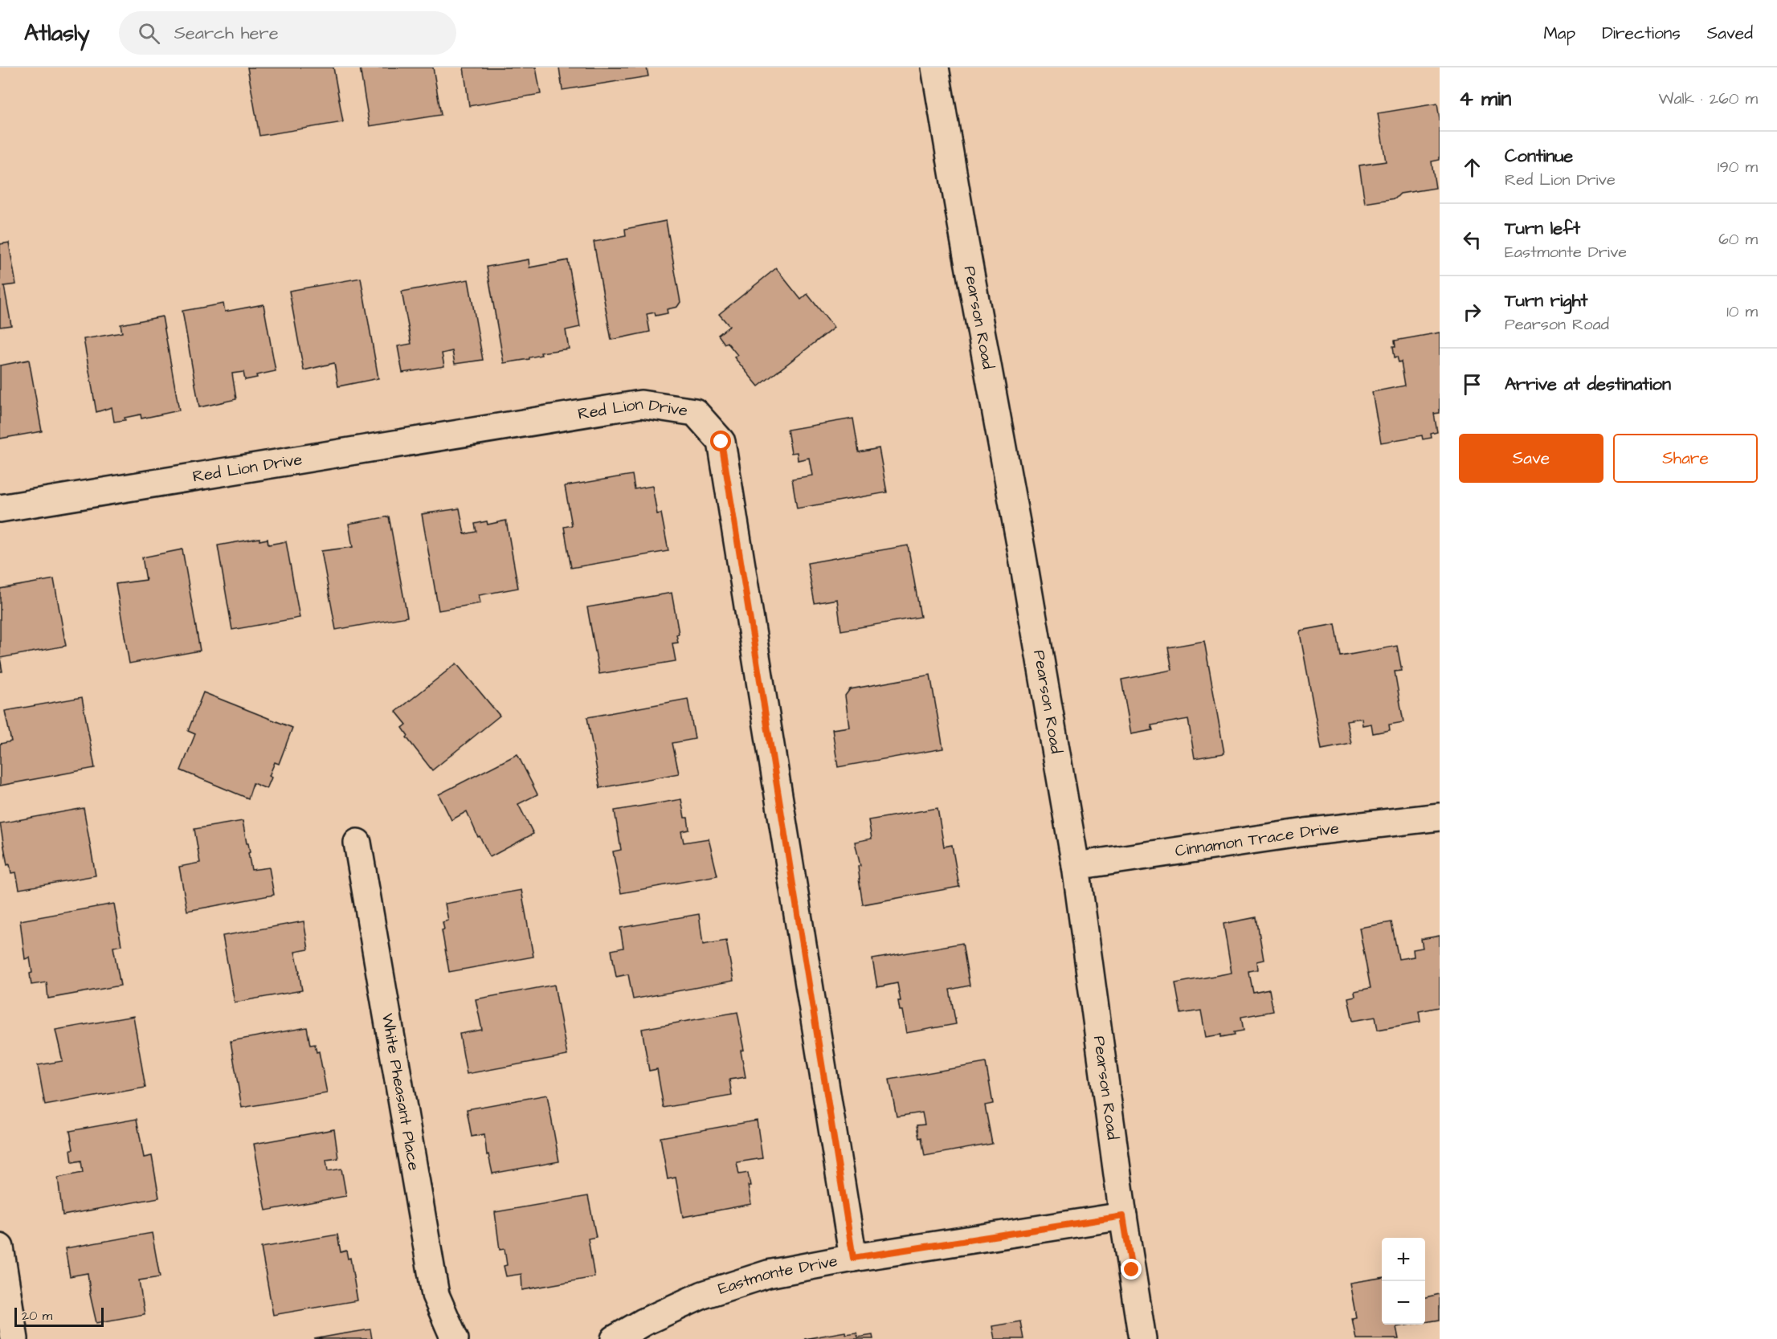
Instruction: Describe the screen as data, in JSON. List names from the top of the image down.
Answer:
{
  "streets": {
    "street": [
      "Pearson Road",
      "Red Lion Drive",
      "Cinnamon Trace Drive",
      "White Pheasant Place",
      "Eastmonte Drive"
    ]
  },
  "crossings": [
    ["Pearson Road", "Cinnamon Trace Drive"],
    ["Pearson Road", "Eastmonte Drive"],
    ["Red Lion Drive", "Eastmonte Drive"]
  ],
  "scale_bar": "20 m",
  "page": {
    "header": "Atlasly",
    "search": "Search here",
    "nav": ["Map", "Directions", "Saved"],
    "heading": ["4 min", "Walk · 260 m"],
    "list": [
      ["Continue", "Red Lion Drive", "190 m"],
      ["Turn left", "Eastmonte Drive", "60 m"],
      ["Turn right", "Pearson Road", "10 m"],
      "Arrive at destination"
    ],
    "buttons": ["Save", "Share"],
    "map_buttons": ["+", "−"],
    "scale": "20 m"
  }
}
